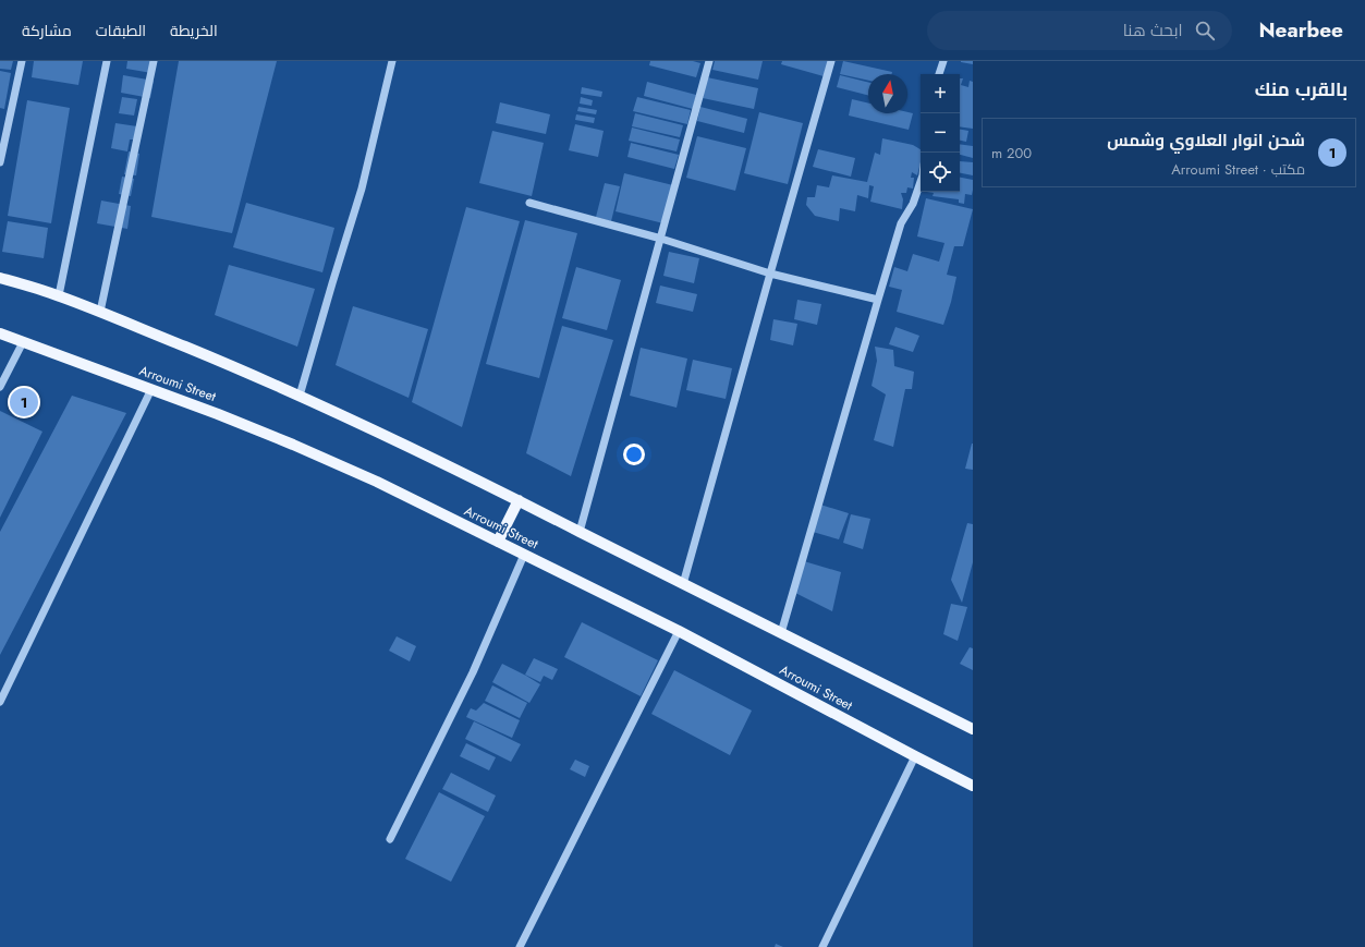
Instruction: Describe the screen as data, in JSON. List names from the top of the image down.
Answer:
{
  "streets": {
    "main road": ["Arroumi Street"]
  },
  "north": "top",
  "page": {
    "header": "Nearbee",
    "search": "ابحث هنا",
    "nav": ["الخريطة", "الطبقات", "مشاركة"],
    "heading": "بالقرب منك",
    "map_buttons": ["+", "−"],
    "list": [
      {
        "mark": "1",
        "name": "شحن انوار العلاوي وشمس",
        "note": "مكتب · Arroumi Street",
        "value": "200 m"
      }
    ],
    "pins": "1"
  }
}
